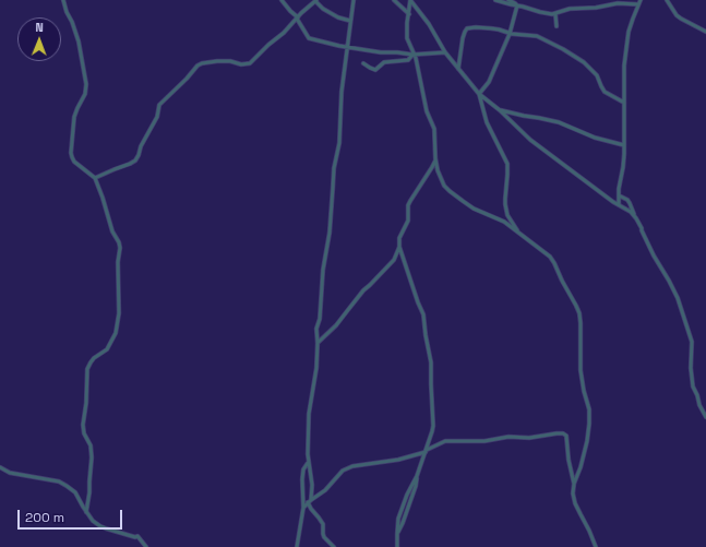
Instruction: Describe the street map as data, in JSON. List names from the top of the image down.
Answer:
{
  "scale_bar": "200 m",
  "north": "top"
}
